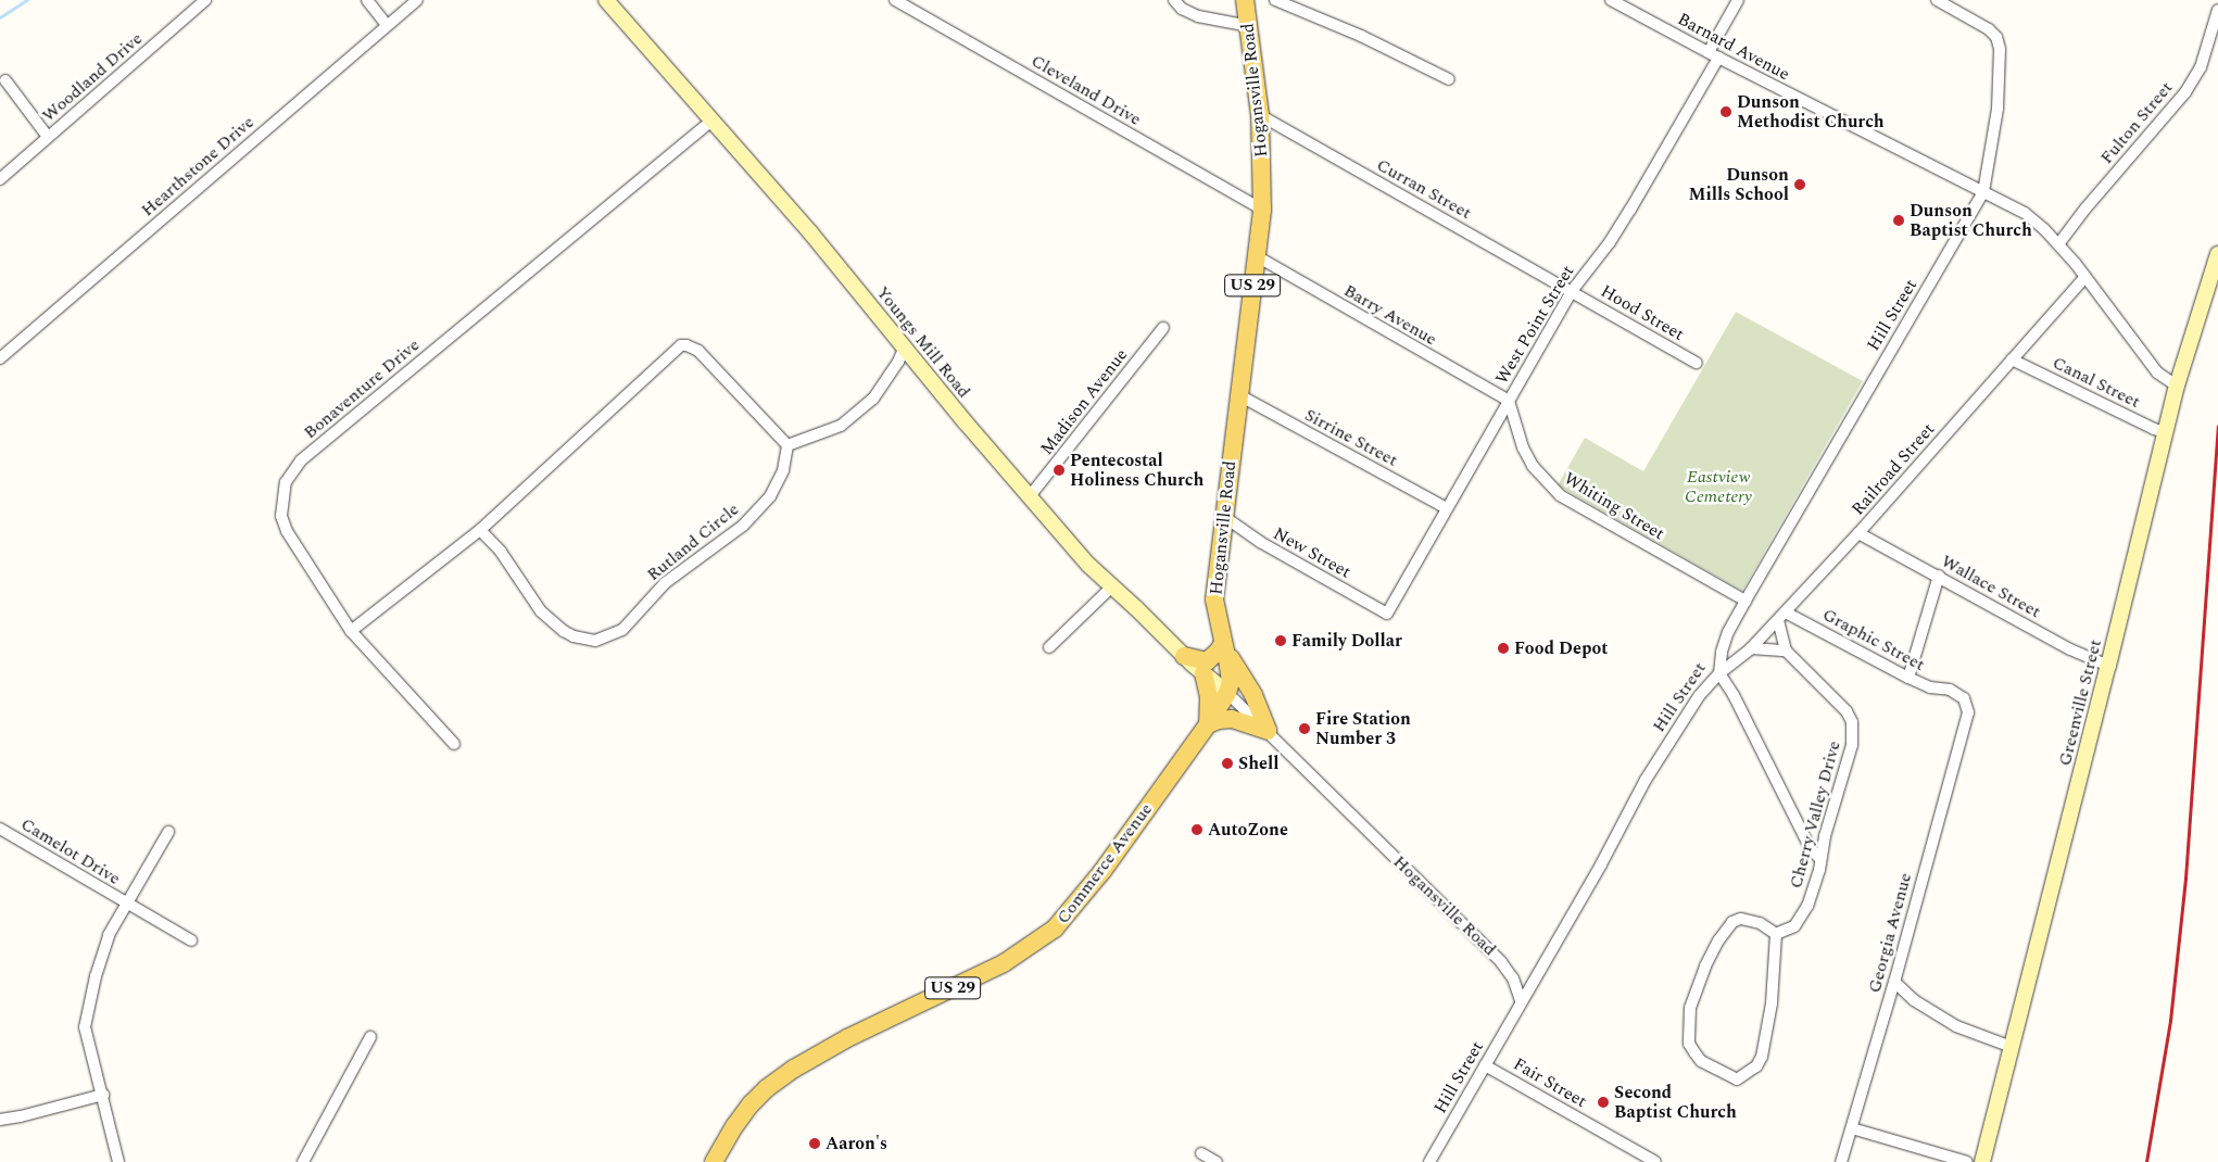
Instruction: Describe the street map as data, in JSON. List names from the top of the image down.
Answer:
{
  "streets": {
    "main road": ["Hogansville Road", "US 29", "Commerce Avenue"],
    "street": [
      "Barnard Avenue",
      "Woodland Drive",
      "Cleveland Drive",
      "Fulton Street",
      "Hearthstone Drive",
      "Curran Street",
      "Hood Street",
      "Barry Avenue",
      "Hill Street",
      "West Point Street",
      "Youngs Mill Road",
      "Canal Street",
      "Bonaventure Drive",
      "Madison Avenue",
      "Sirrine Street",
      "Railroad Street",
      "Whiting Street",
      "Rutland Circle",
      "New Street",
      "Wallace Street",
      "Graphic Street",
      "Greenville Street",
      "Cherry Valley Drive",
      "Camelot Drive",
      "Georgia Avenue",
      "Fair Street"
    ]
  },
  "crossings": [
    ["Barnard Avenue", "Fulton Street"],
    ["Barnard Avenue", "Hill Street"],
    ["Barnard Avenue", "West Point Street"],
    ["Barnard Avenue", "Railroad Street"],
    ["Barnard Avenue", "Greenville Street"],
    ["Cleveland Drive", "Hogansville Road"],
    ["Hogansville Road", "Curran Street"],
    ["Hogansville Road", "Barry Avenue"],
    ["Hogansville Road", "Hill Street"],
    ["Hogansville Road", "Youngs Mill Road"],
    ["Hogansville Road", "Sirrine Street"],
    ["Hogansville Road", "New Street"],
    ["Hogansville Road", "Commerce Avenue"],
    ["Curran Street", "Hood Street"],
    ["Curran Street", "West Point Street"],
    ["Hood Street", "West Point Street"],
    ["Barry Avenue", "West Point Street"],
    ["Barry Avenue", "Whiting Street"],
    ["Hill Street", "Railroad Street"],
    ["Hill Street", "Whiting Street"],
    ["Hill Street", "Fair Street"],
    ["West Point Street", "Sirrine Street"],
    ["West Point Street", "Whiting Street"],
    ["West Point Street", "New Street"],
    ["Youngs Mill Road", "Bonaventure Drive"],
    ["Youngs Mill Road", "Madison Avenue"],
    ["Youngs Mill Road", "Commerce Avenue"],
    ["Canal Street", "Railroad Street"],
    ["Canal Street", "Greenville Street"],
    ["Railroad Street", "Wallace Street"],
    ["Railroad Street", "Graphic Street"],
    ["Wallace Street", "Greenville Street"],
    ["Graphic Street", "Georgia Avenue"]
  ],
  "parks": ["Eastview Cemetery"],
  "places": [
    "Dunson Methodist Church",
    "Dunson Mills School",
    "Dunson Baptist Church",
    "Pentecostal Holiness Church",
    "Family Dollar",
    "Food Depot",
    "Fire Station Number 3",
    "Shell",
    "AutoZone",
    "Second Baptist Church",
    "Aaron's"
  ]
}
